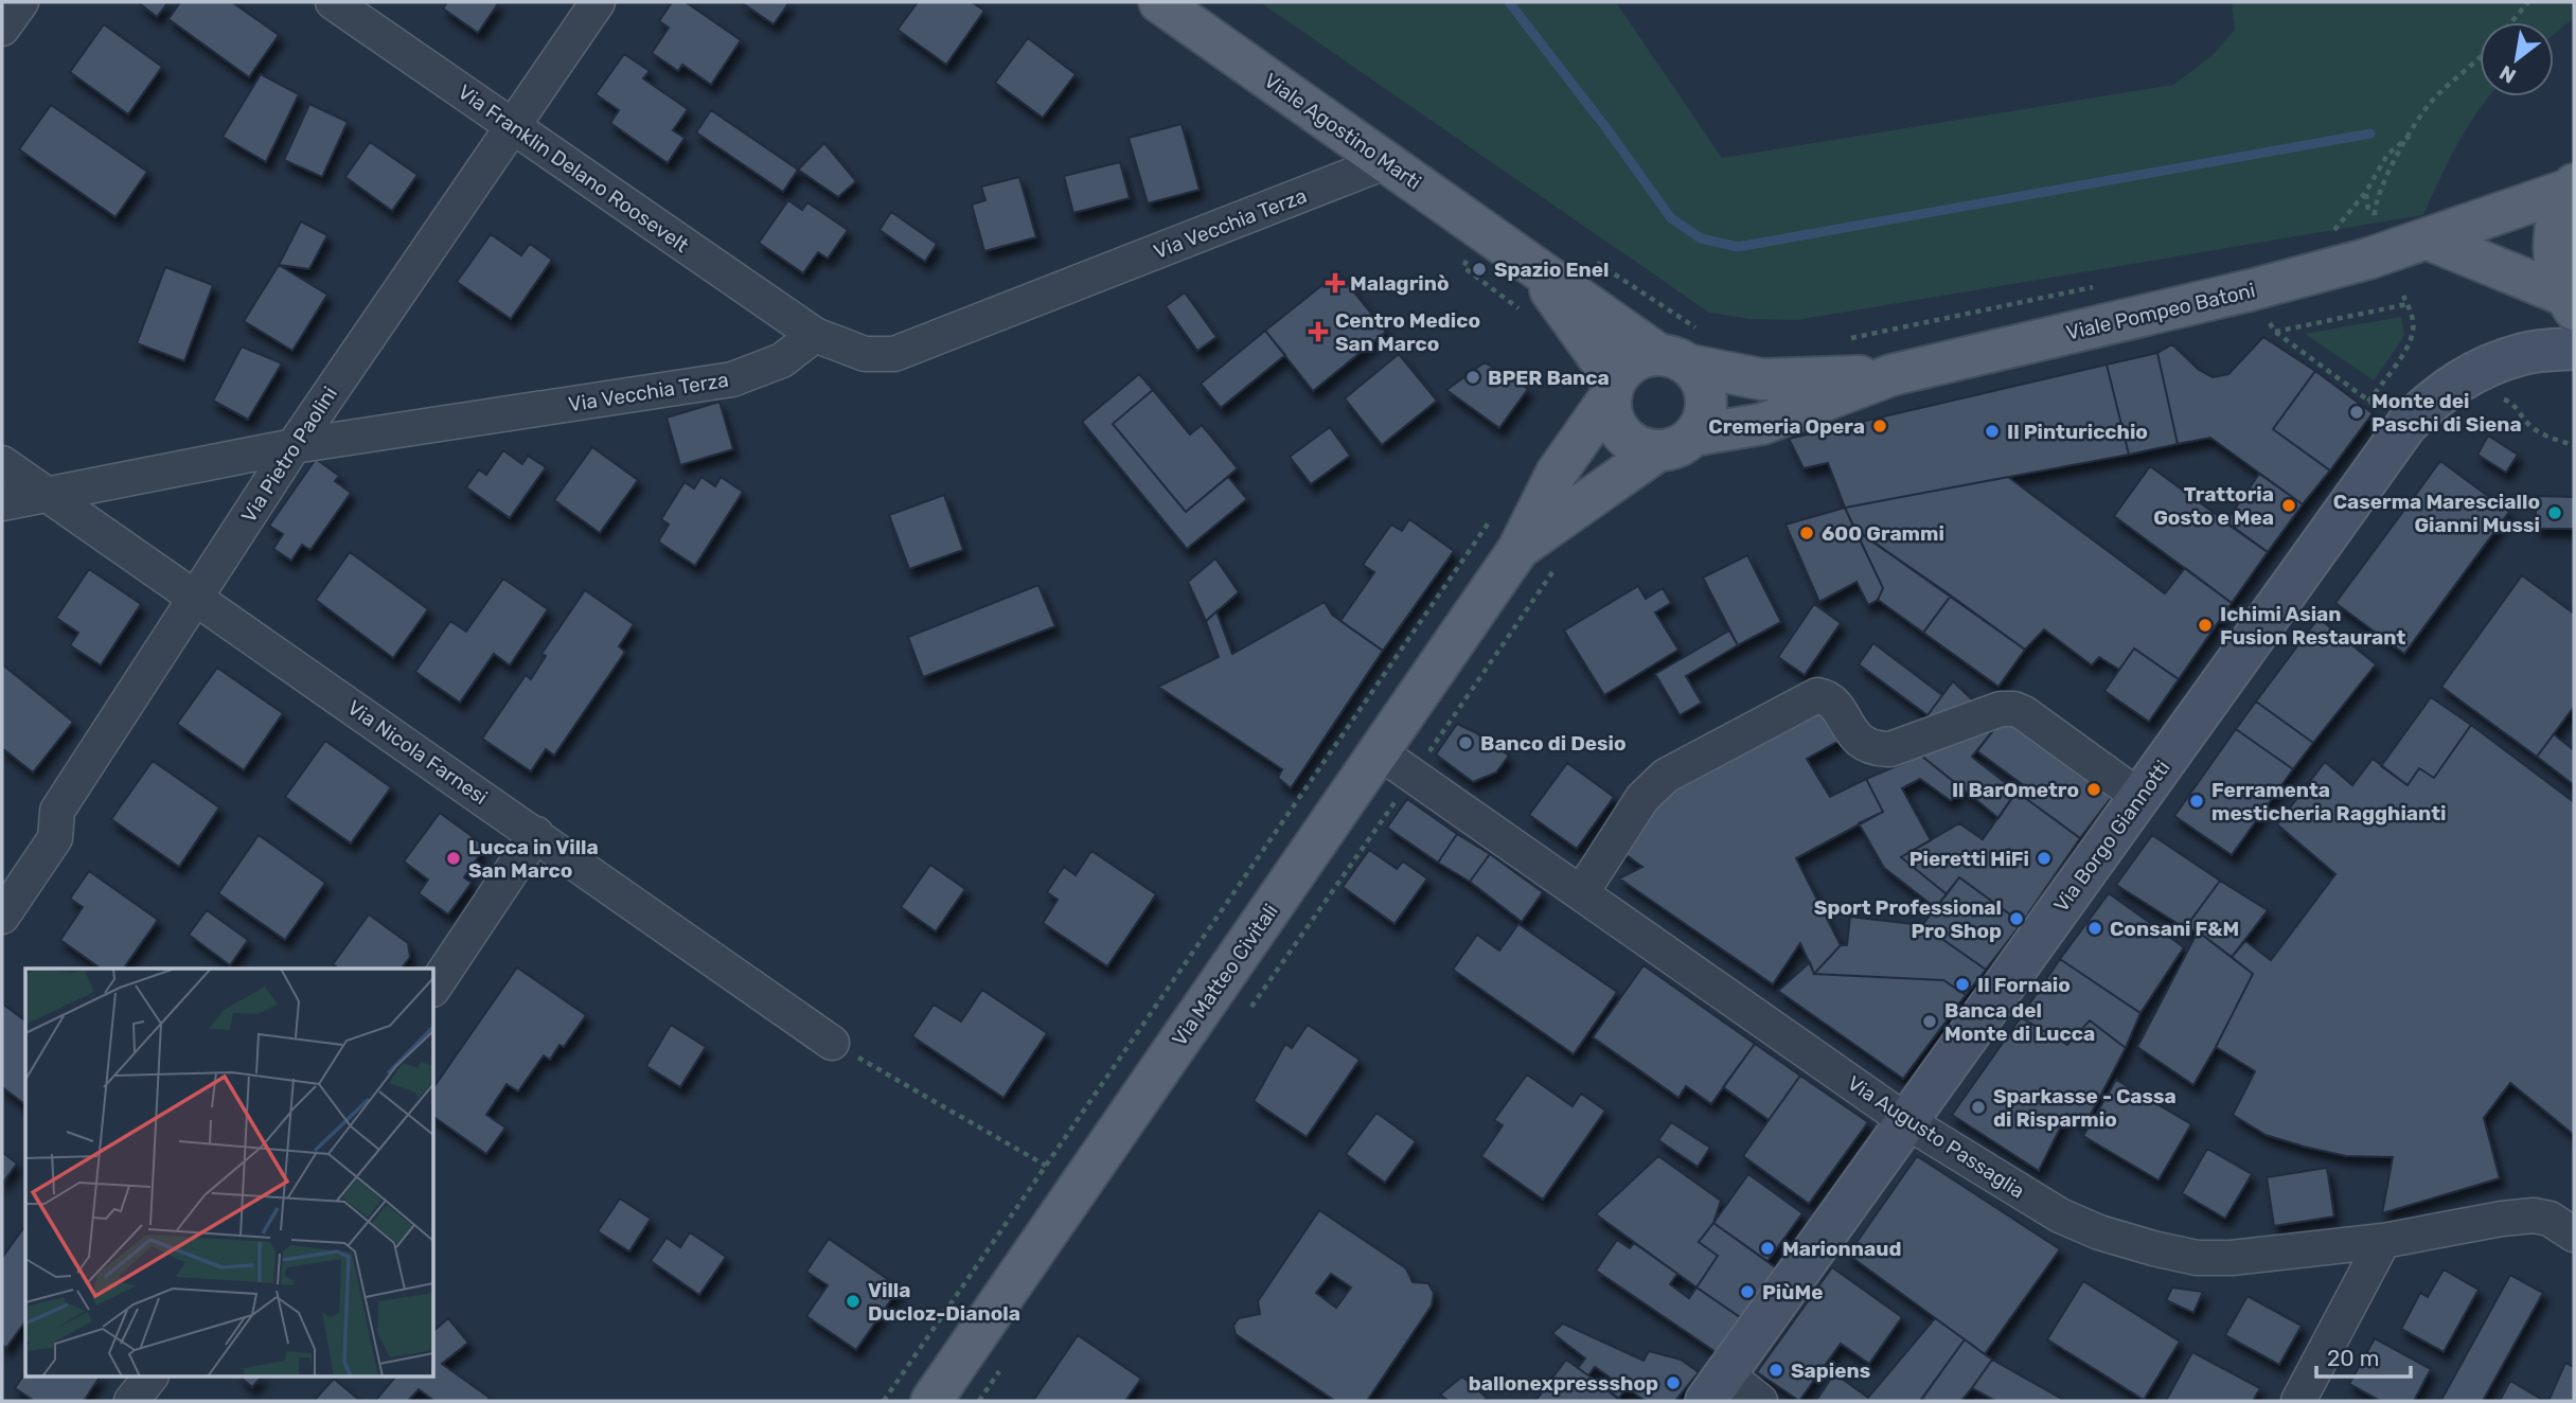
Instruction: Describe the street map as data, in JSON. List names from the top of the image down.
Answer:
{
  "streets": {
    "main road": ["Viale Agostino Marti", "Viale Pompeo Batoni", "Via Matteo Civitali"],
    "street": [
      "Via Franklin Delano Roosevelt",
      "Via Vecchia Terza",
      "Via Pietro Paolini",
      "Via Nicola Farnesi",
      "Via Borgo Giannotti",
      "Via Augusto Passaglia"
    ]
  },
  "crossings": [
    ["Viale Agostino Marti", "Via Vecchia Terza"],
    ["Viale Agostino Marti", "Viale Pompeo Batoni"],
    ["Viale Agostino Marti", "Via Matteo Civitali"],
    ["Via Franklin Delano Roosevelt", "Via Vecchia Terza"],
    ["Via Franklin Delano Roosevelt", "Via Pietro Paolini"],
    ["Via Vecchia Terza", "Via Pietro Paolini"],
    ["Via Vecchia Terza", "Via Nicola Farnesi"],
    ["Viale Pompeo Batoni", "Via Matteo Civitali"],
    ["Via Pietro Paolini", "Via Nicola Farnesi"],
    ["Via Borgo Giannotti", "Via Augusto Passaglia"],
    ["Via Matteo Civitali", "Via Augusto Passaglia"]
  ],
  "places": {
    "other": [
      "Spazio Enel",
      "BPER Banca",
      "Monte dei Paschi di Siena",
      "Cremeria Opera",
      "Il Pinturicchio",
      "Trattoria Gosto e Mea",
      "Caserma Maresciallo Gianni Mussi",
      "600 Grammi",
      "Ichimi Asian Fusion Restaurant",
      "Banco di Desio",
      "Il BarOmetro",
      "Ferramenta mesticheria Ragghianti",
      "Lucca in Villa San Marco",
      "Pieretti HiFi",
      "Sport Professional Pro Shop",
      "Consani F&M",
      "Il Fornaio",
      "Banca del Monte di Lucca",
      "Sparkasse - Cassa di Risparmio",
      "Marionnaud",
      "PiùMe",
      "Villa Ducloz-Dianola",
      "Sapiens",
      "ballonexpressshop"
    ],
    "health": ["Malagrinò", "Centro Medico San Marco"]
  },
  "scale_bar": "20 m",
  "north": "bottom left"
}
